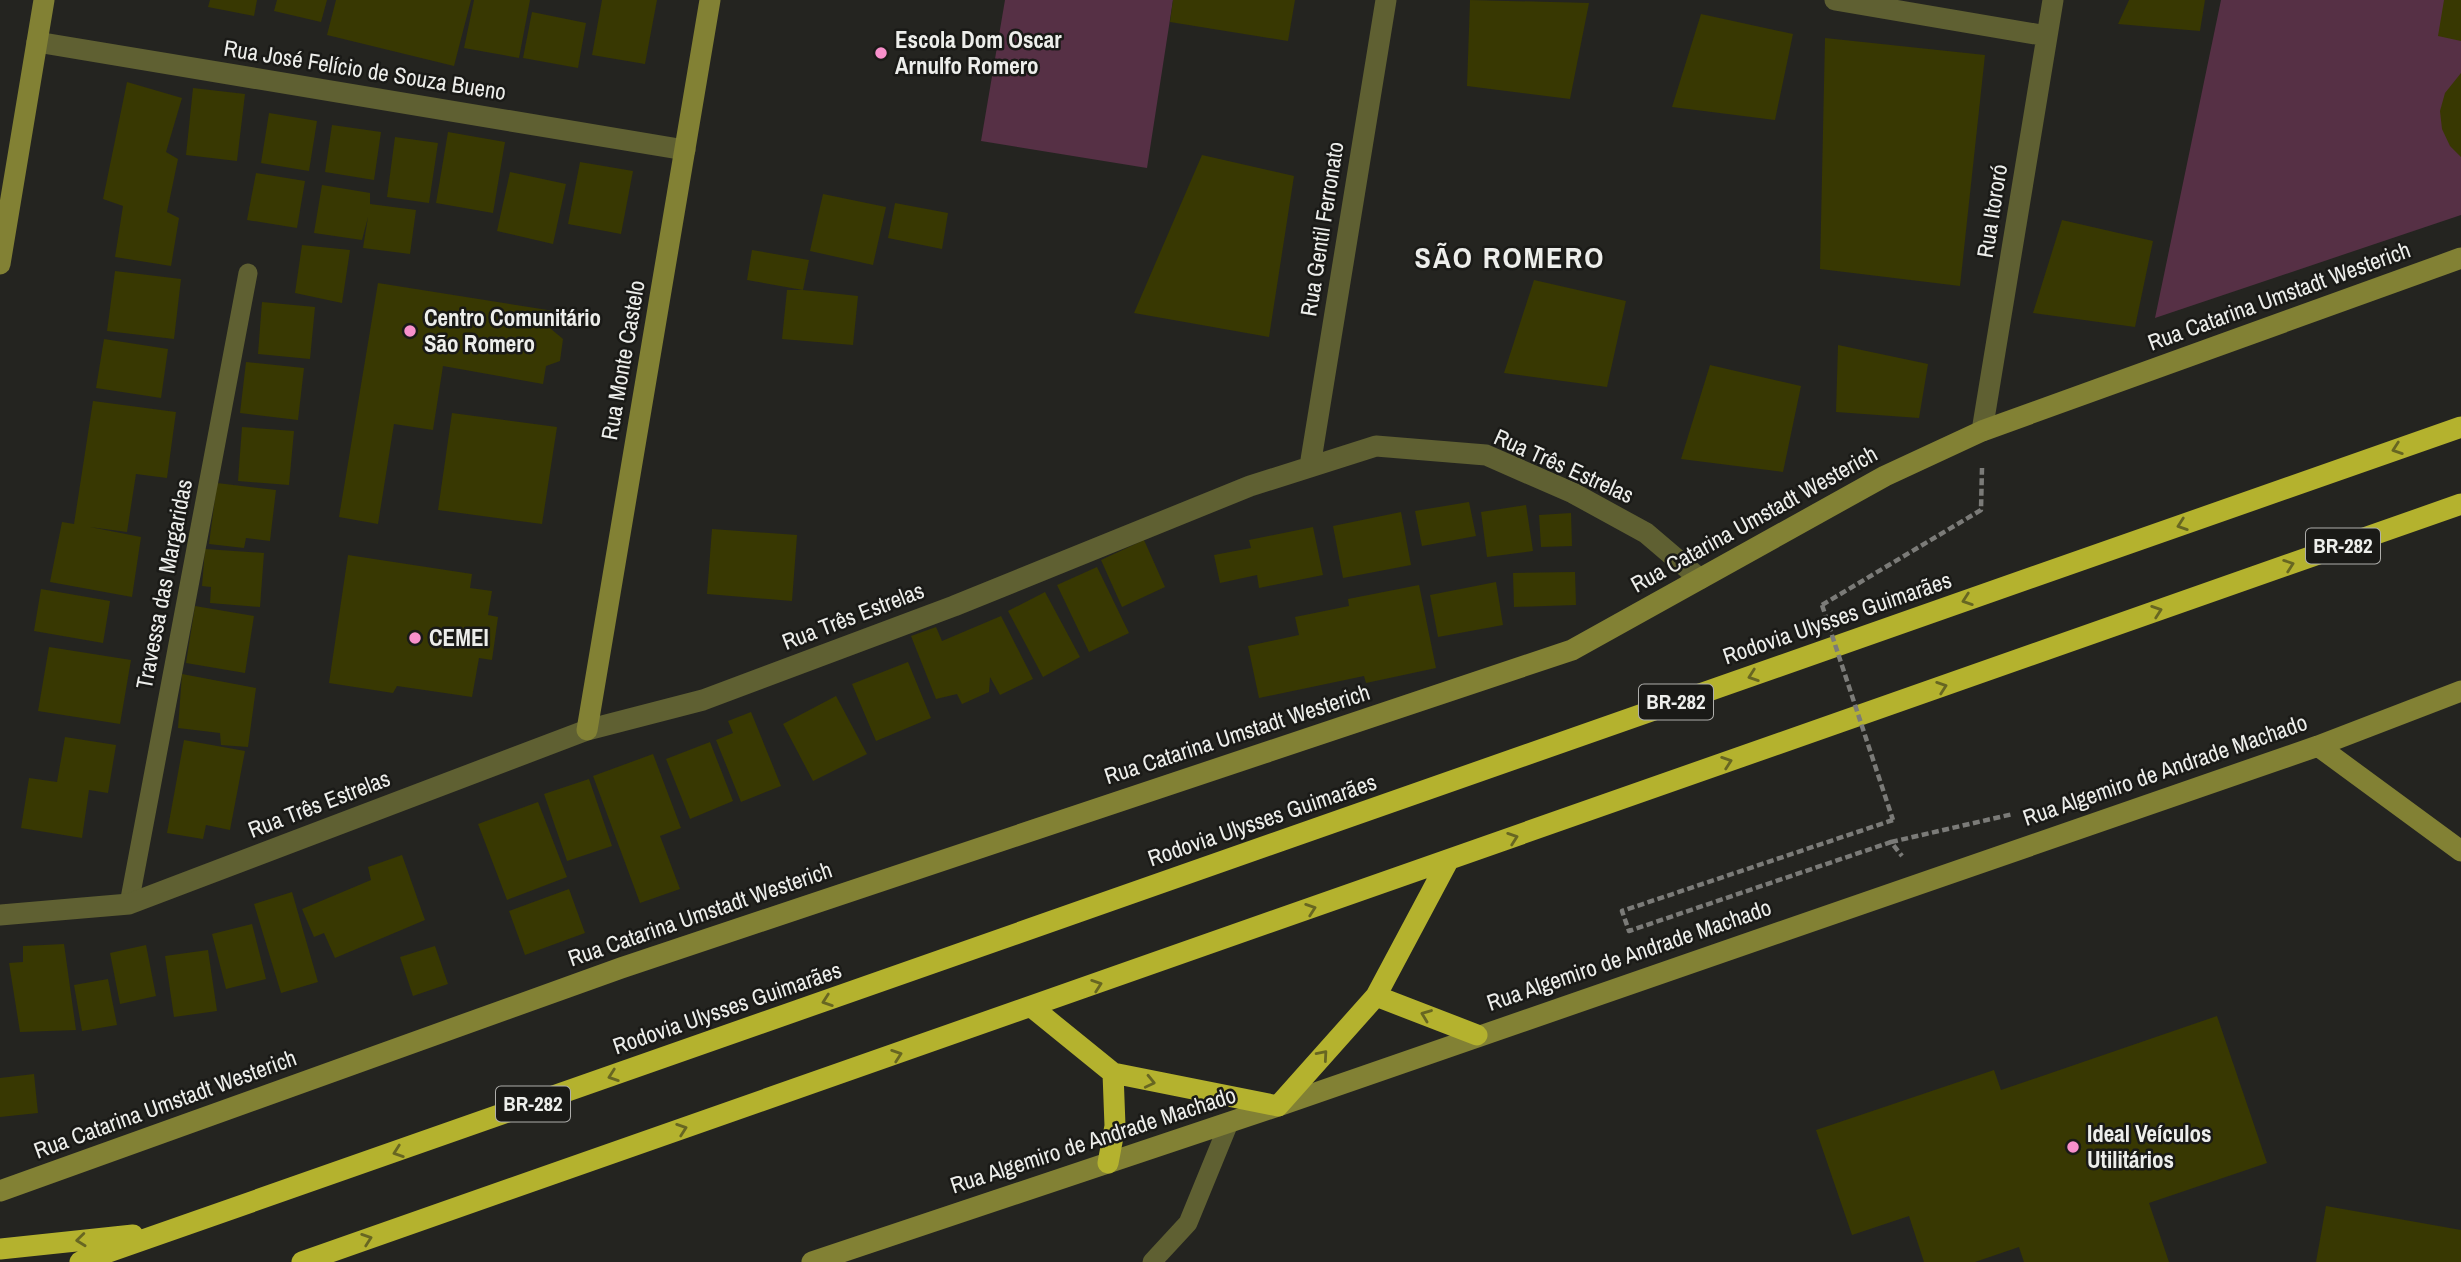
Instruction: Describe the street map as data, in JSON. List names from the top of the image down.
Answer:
{
  "streets": {
    "highway": ["BR-282", "Rodovia Ulysses Guimarães"],
    "street": [
      "Rua José Felício de Souza Bueno",
      "Rua Itororó",
      "Rua Gentil Ferronato",
      "Rua Catarina Umstadt Westerich",
      "Rua Monte Castelo",
      "Rua Três Estrelas",
      "Rua Algemiro de Andrade Machado"
    ],
    "lane": ["Travessa das Margaridas"]
  },
  "crossings": [
    ["Rua José Felício de Souza Bueno", "Rua Monte Castelo"],
    ["Rua Itororó", "Rua Catarina Umstadt Westerich"],
    ["Rua Gentil Ferronato", "Rua Três Estrelas"],
    ["Rua Catarina Umstadt Westerich", "Rua Três Estrelas"],
    ["Rua Monte Castelo", "Rua Três Estrelas"],
    ["Rua Três Estrelas", "Travessa das Margaridas"]
  ],
  "districts": ["SÃO ROMERO"],
  "places": [
    "Escola Dom Oscar Arnulfo Romero",
    "Centro Comunitário São Romero",
    "CEMEI",
    "Ideal Veículos Utilitários"
  ]
}
